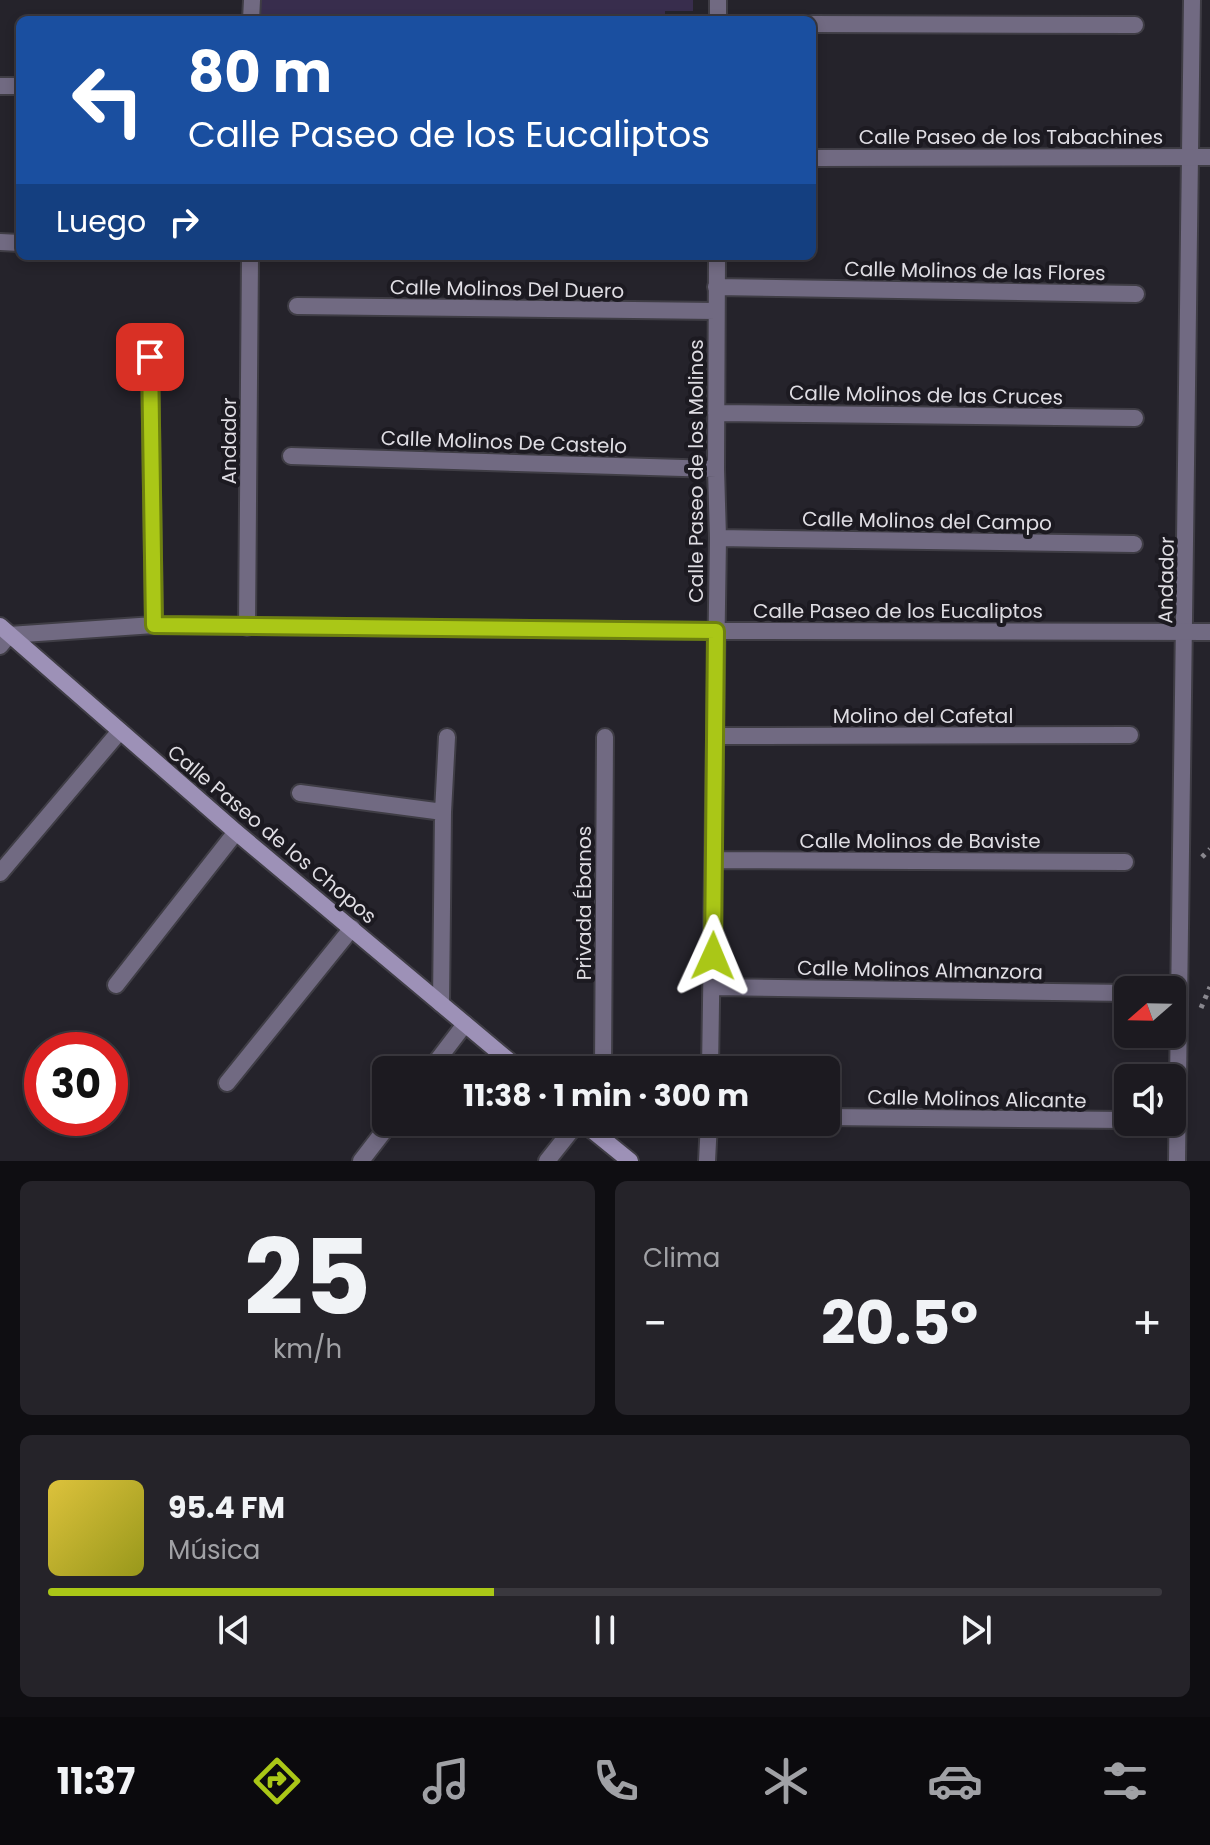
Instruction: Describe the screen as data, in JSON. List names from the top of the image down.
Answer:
{
  "streets": {
    "main road": ["Calle Paseo de los Chopos"],
    "street": [
      "Calle Paseo de los Tabachines",
      "Calle Molinos de las Flores",
      "Calle Molinos Del Duero",
      "Calle Molinos de las Cruces",
      "Andador",
      "Calle Molinos De Castelo",
      "Calle Paseo de los Molinos",
      "Calle Molinos del Campo",
      "Calle Paseo de los Eucaliptos",
      "Molino del Cafetal",
      "Calle Molinos de Baviste",
      "Privada Ébanos",
      "Calle Molinos Almanzora",
      "Calle Molinos Alicante"
    ]
  },
  "crossings": [
    ["Calle Paseo de los Tabachines", "Andador"],
    ["Calle Molinos de las Flores", "Calle Paseo de los Molinos"],
    ["Calle Molinos Del Duero", "Calle Paseo de los Molinos"],
    ["Calle Molinos de las Cruces", "Calle Paseo de los Molinos"],
    ["Andador", "Calle Paseo de los Eucaliptos"],
    ["Calle Molinos De Castelo", "Calle Paseo de los Molinos"],
    ["Calle Paseo de los Molinos", "Calle Molinos del Campo"],
    ["Calle Paseo de los Molinos", "Calle Paseo de los Eucaliptos"],
    ["Calle Paseo de los Molinos", "Molino del Cafetal"],
    ["Calle Paseo de los Molinos", "Calle Molinos de Baviste"],
    ["Calle Paseo de los Molinos", "Calle Molinos Almanzora"],
    ["Calle Paseo de los Eucaliptos", "Calle Paseo de los Chopos"]
  ],
  "north": "left",
  "page": {
    "turn": ["80 m", "Calle Paseo de los Eucaliptos"],
    "then": "Luego",
    "limit": "30",
    "trip": "11:38 · 1 min · 300 m",
    "tile": [
      ["25", "km/h"],
      "Clima"
    ],
    "heat": ["−", "20.5°", "+"],
    "song": ["95.4 FM", "Música"],
    "tabs": "11:37"
  }
}
